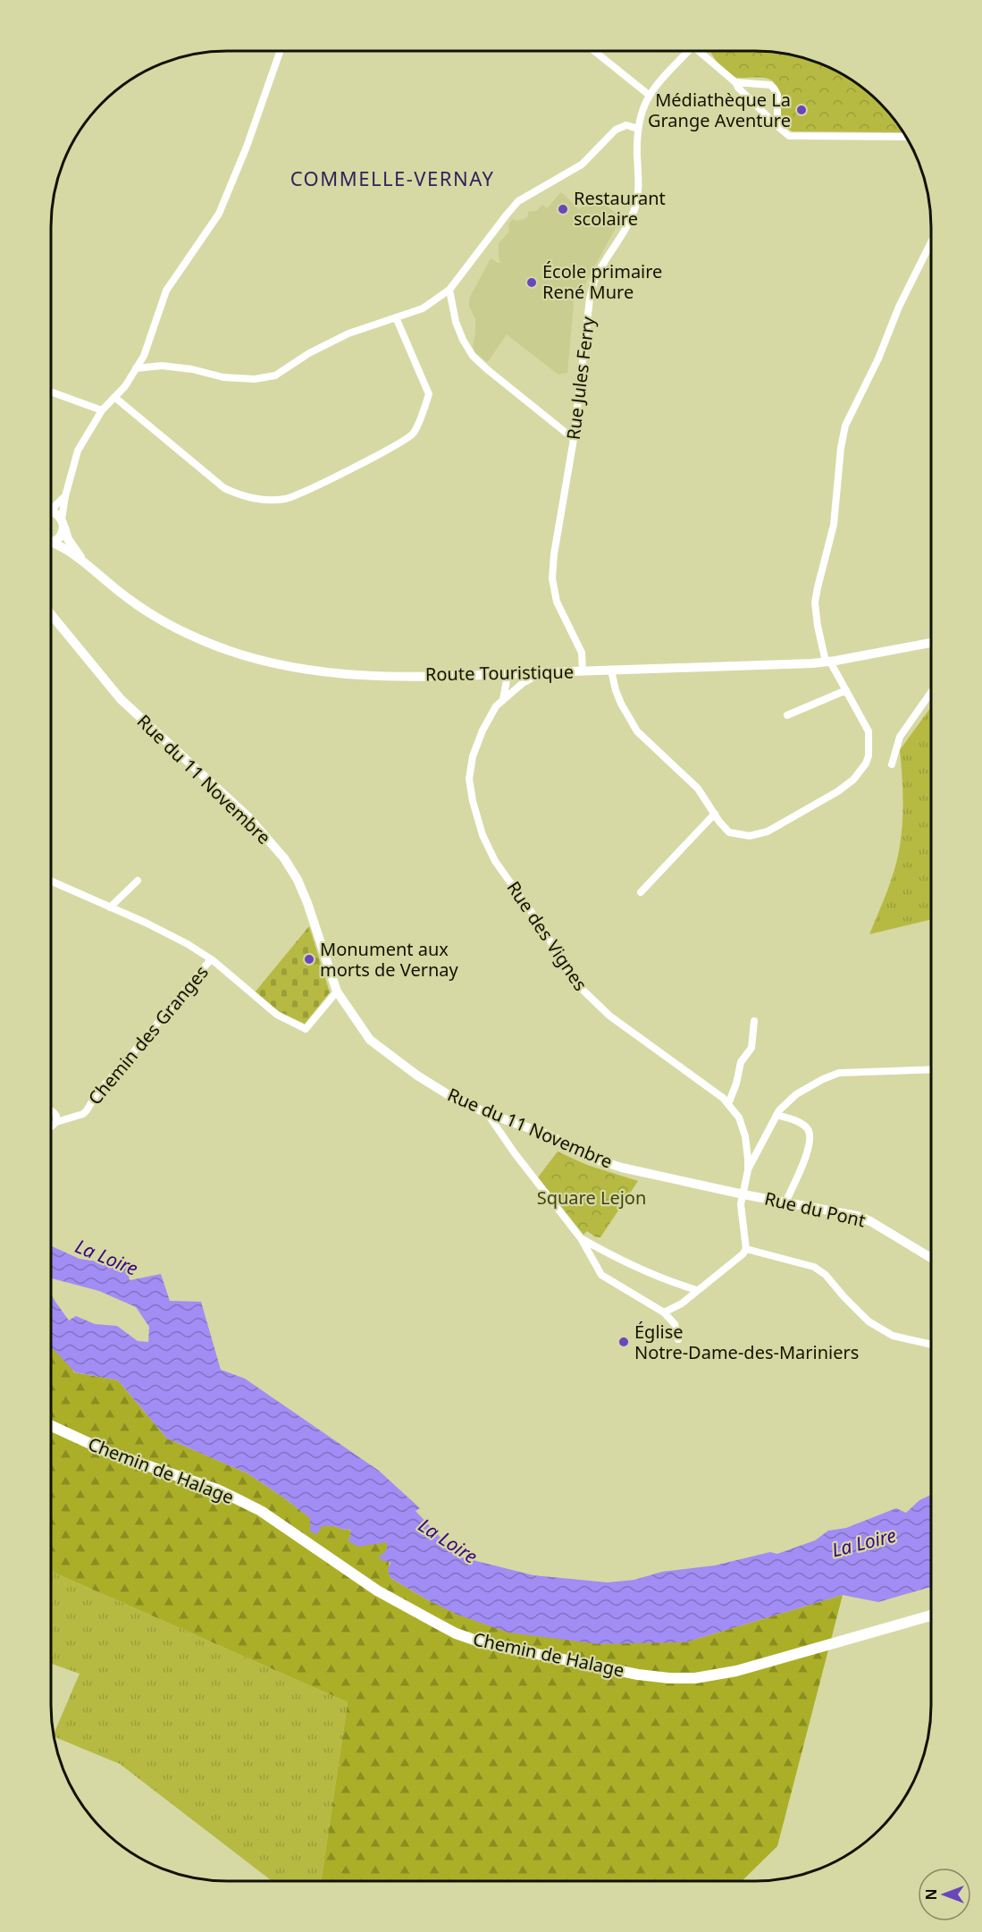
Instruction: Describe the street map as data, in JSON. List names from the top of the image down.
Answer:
{
  "streets": {
    "main road": ["Chemin de Halage"],
    "street": [
      "Rue Jules Ferry",
      "Route Touristique",
      "Rue du 11 Novembre",
      "Rue des Vignes",
      "Chemin des Granges",
      "Rue du Pont"
    ]
  },
  "crossings": [
    ["Rue Jules Ferry", "Route Touristique"],
    ["Route Touristique", "Rue des Vignes"],
    ["Rue du 11 Novembre", "Rue des Vignes"],
    ["Rue du 11 Novembre", "Rue du Pont"],
    ["Rue des Vignes", "Rue du Pont"]
  ],
  "districts": ["COMMELLE-VERNAY"],
  "water": ["La Loire"],
  "parks": ["Square Lejon"],
  "places": [
    "Médiathèque La Grange Aventure",
    "Restaurant scolaire",
    "École primaire René Mure",
    "Monument aux morts de Vernay",
    "Église Notre-Dame-des-Mariniers"
  ],
  "north": "left"
}
